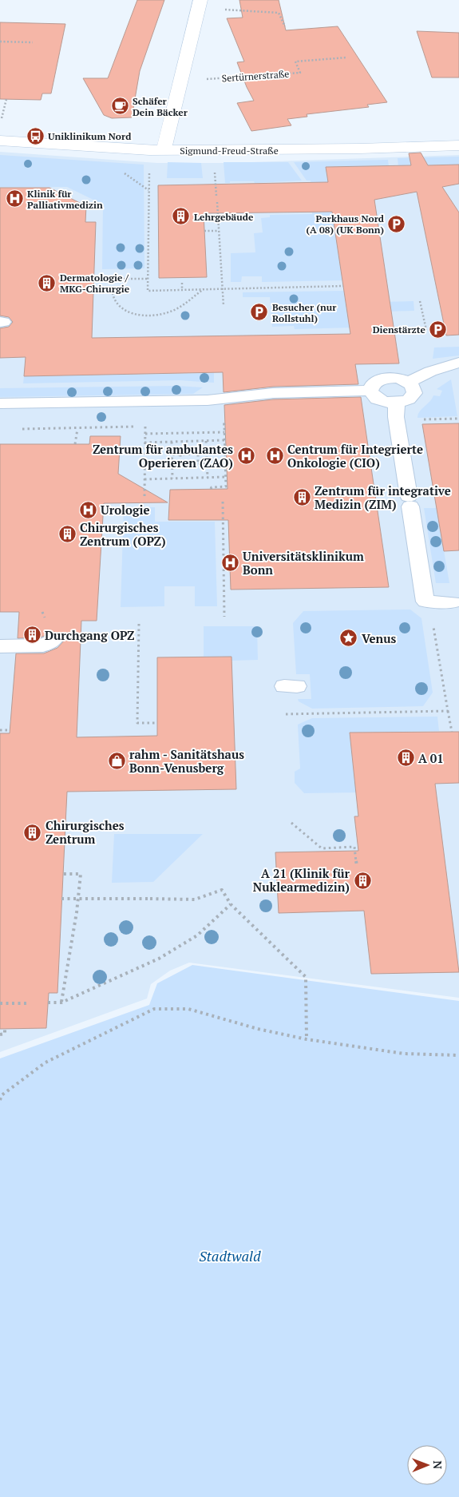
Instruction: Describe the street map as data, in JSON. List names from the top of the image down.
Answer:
{
  "streets": {
    "street": ["Sigmund-Freud-Straße"],
    "path": ["Sertürnerstraße"]
  },
  "parks": ["Stadtwald"],
  "places": {
    "cafe": ["Schäfer Dein Bäcker"],
    "bus stop": ["Uniklinikum Nord"],
    "hospital": [
      "Klinik für Palliativmedizin",
      "Zentrum für ambulantes Operieren (ZAO)",
      "Centrum für Integrierte Onkologie (CIO)",
      "Urologie",
      "Universitätsklinikum Bonn"
    ],
    "building": [
      "Lehrgebäude",
      "Dermatologie / MKG-Chirurgie",
      "Zentrum für integrative Medizin (ZIM)",
      "Chirurgisches Zentrum (OPZ)",
      "Durchgang OPZ",
      "A 01",
      "Chirurgisches Zentrum",
      "A 21 (Klinik für Nuklearmedizin)"
    ],
    "parking": ["Parkhaus Nord (A 08) (UK Bonn)", "Besucher (nur Rollstuhl)", "Dienstärzte"],
    "place": ["Venus"],
    "shop": ["rahm - Sanitätshaus Bonn-Venusberg"]
  },
  "north": "right"
}
